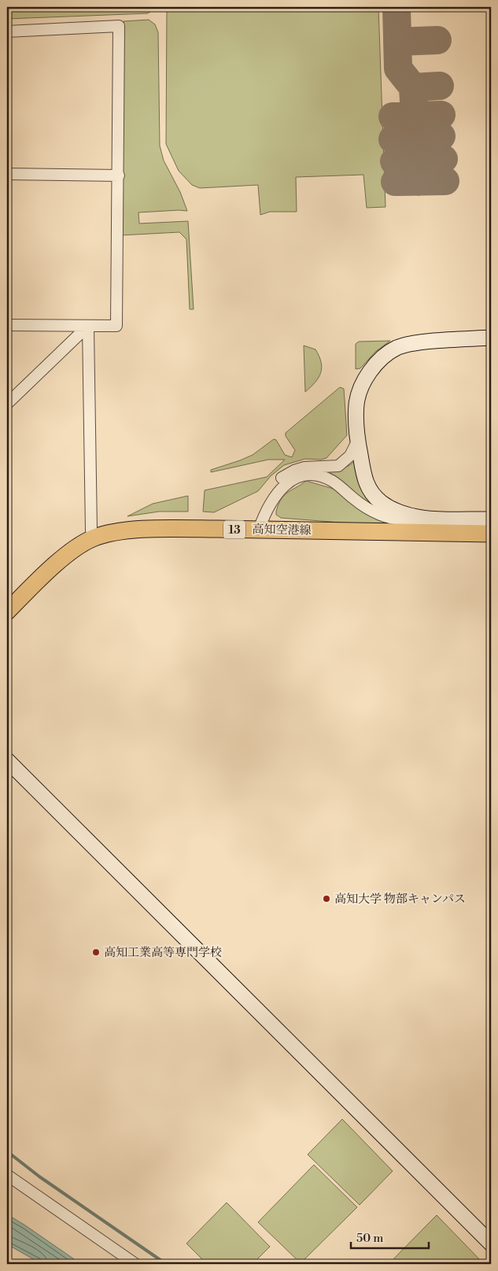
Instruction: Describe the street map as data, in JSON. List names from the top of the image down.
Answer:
{
  "streets": {
    "main road": ["13", "高知空港線"]
  },
  "places": ["高知大学 物部キャンパス", "高知工業高等専門学校"],
  "scale_bar": "50 m"
}
